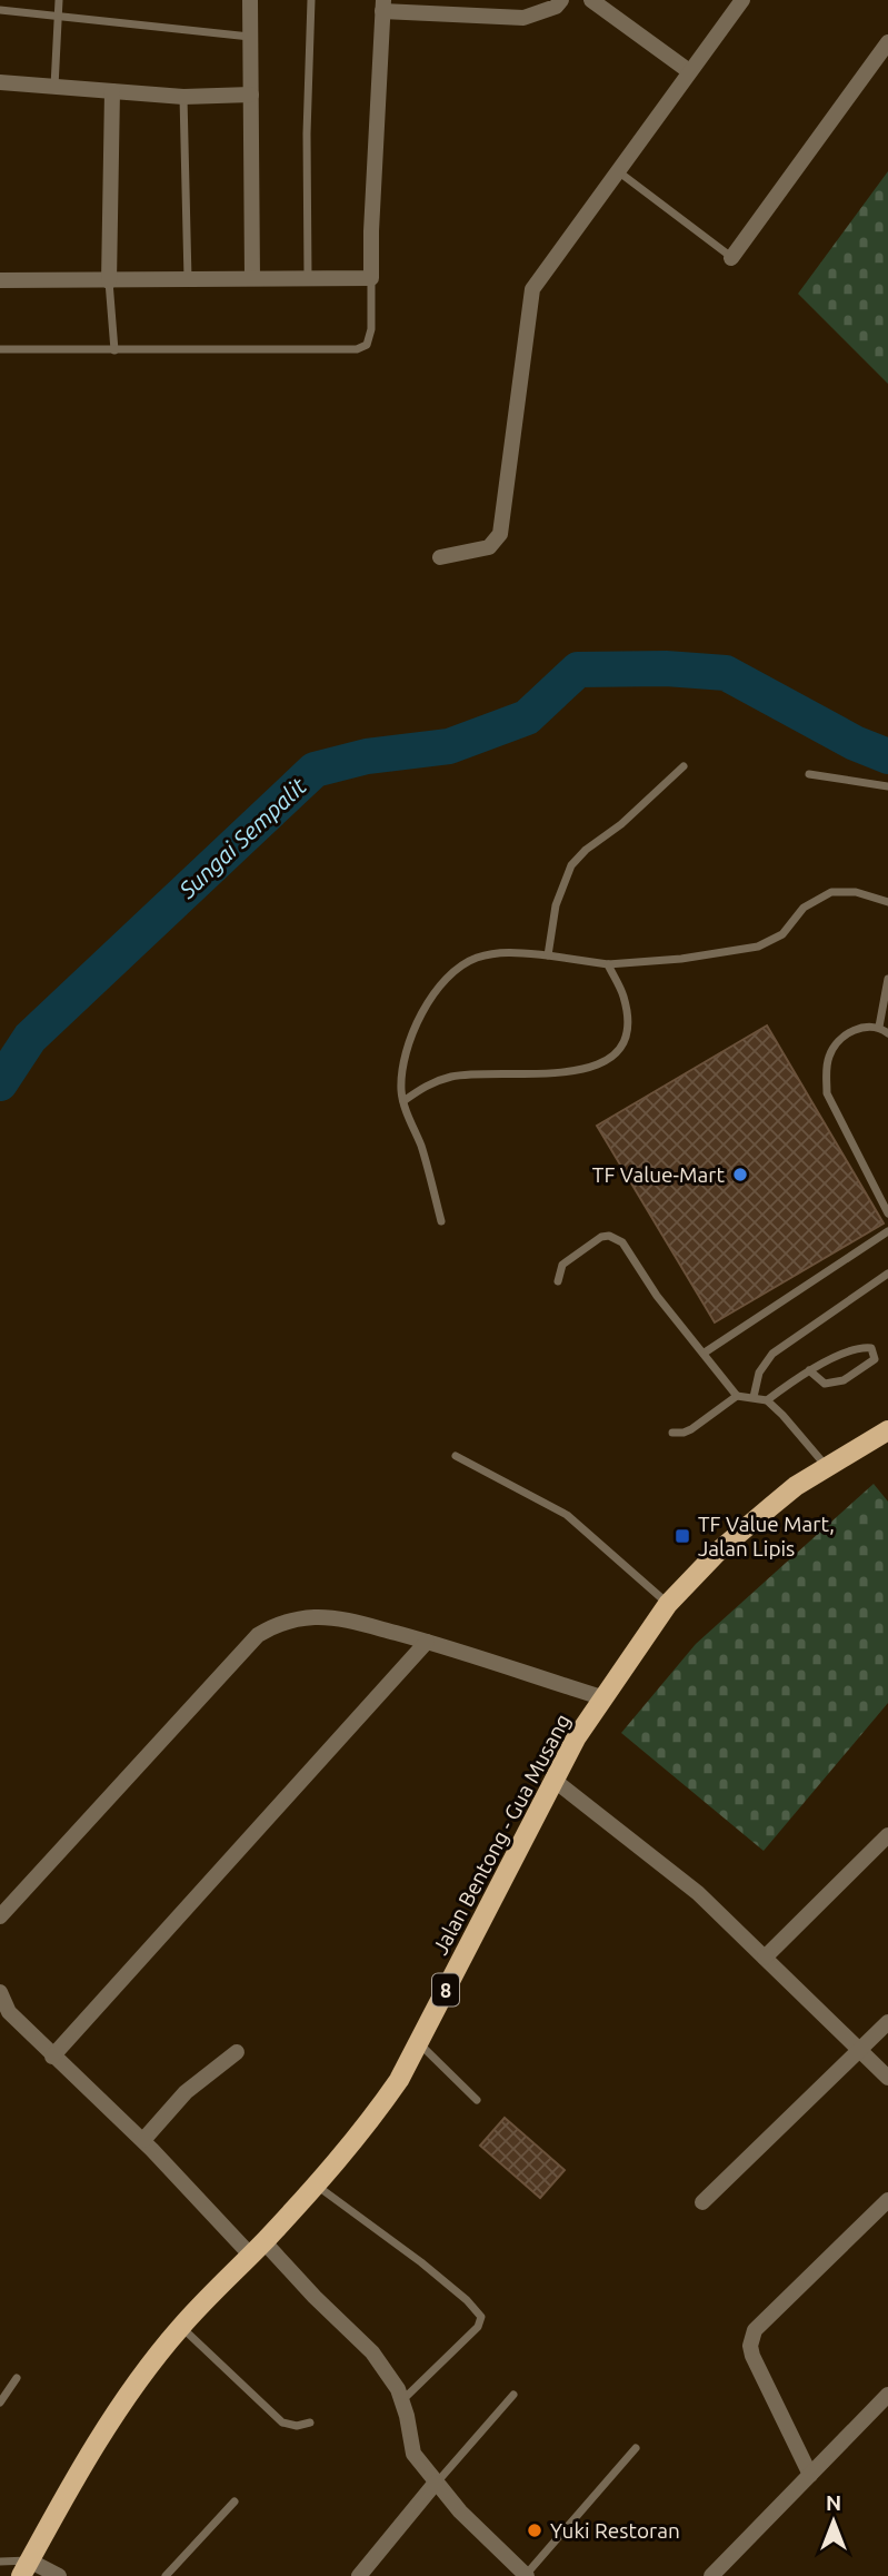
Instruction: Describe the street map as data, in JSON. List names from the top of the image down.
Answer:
{
  "streets": {
    "main road": ["Jalan Bentong - Gua Musang", "8"]
  },
  "water": ["Sungai Sempalit"],
  "places": {
    "other": ["TF Value-Mart", "Yuki Restoran"],
    "transit": ["TF Value Mart, Jalan Lipis"]
  },
  "north": "top"
}
